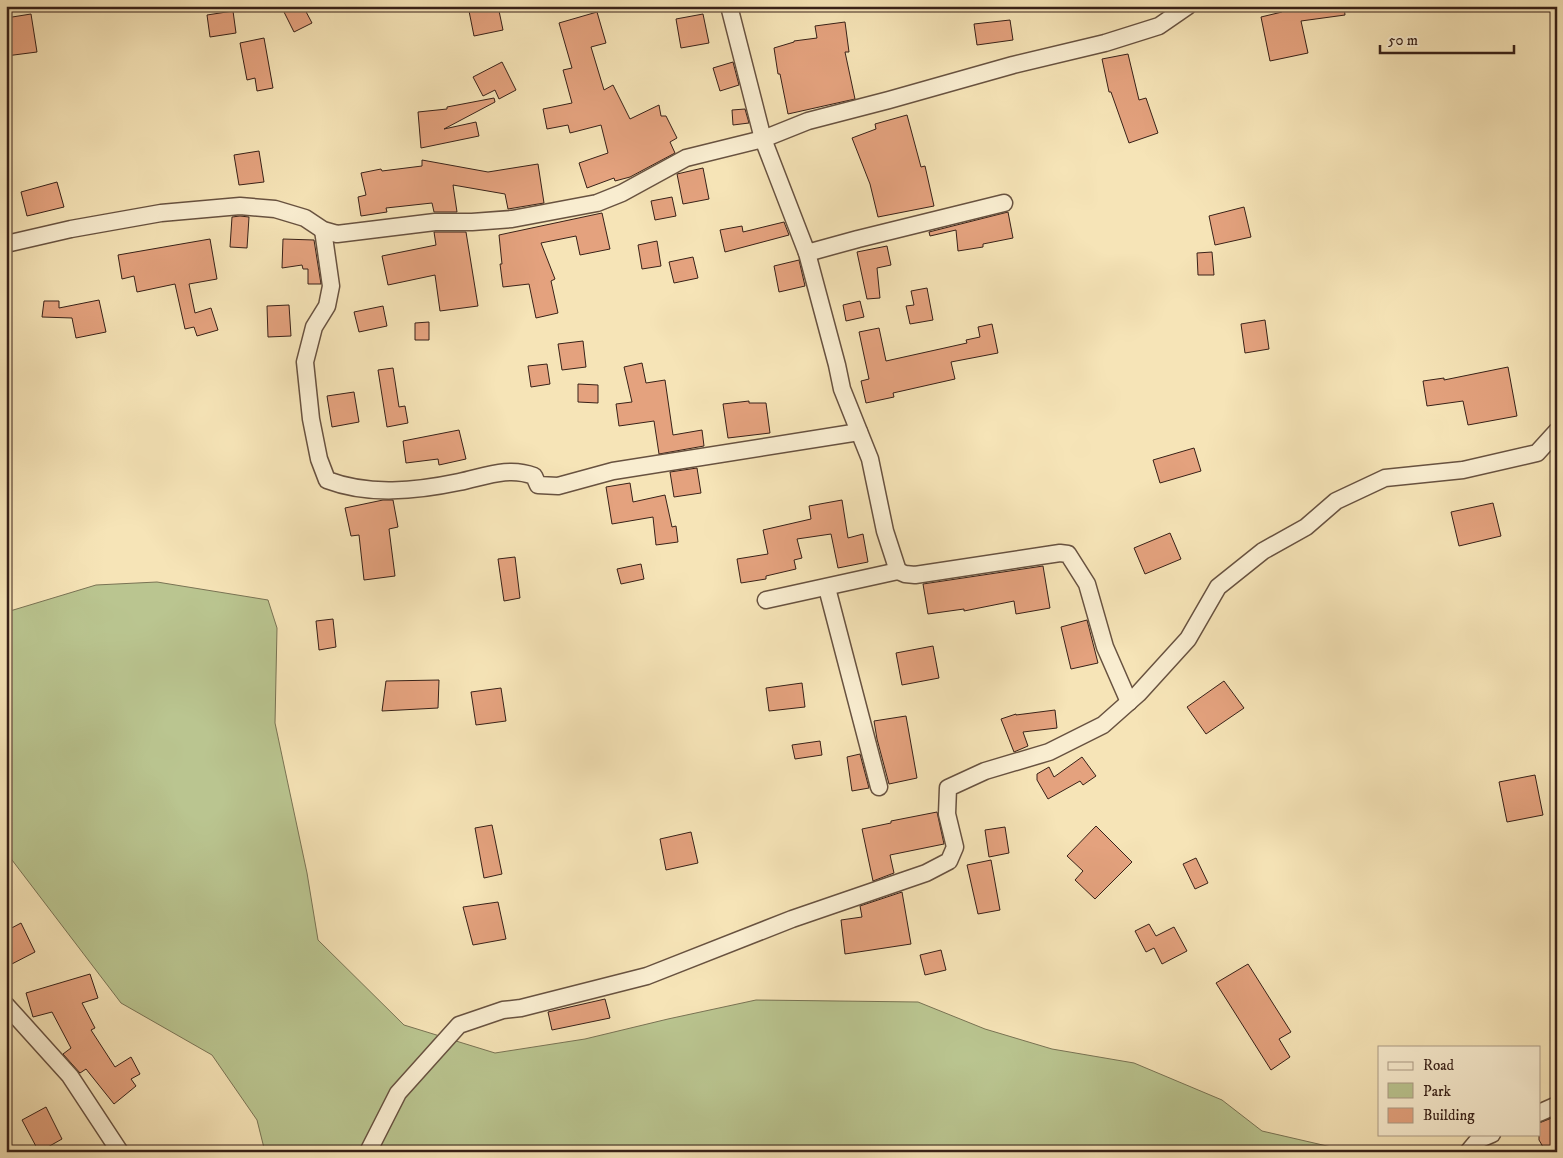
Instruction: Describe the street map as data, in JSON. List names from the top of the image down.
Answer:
{
  "legend": ["Road", "Park", "Building"],
  "scale_bar": "50 m"
}
